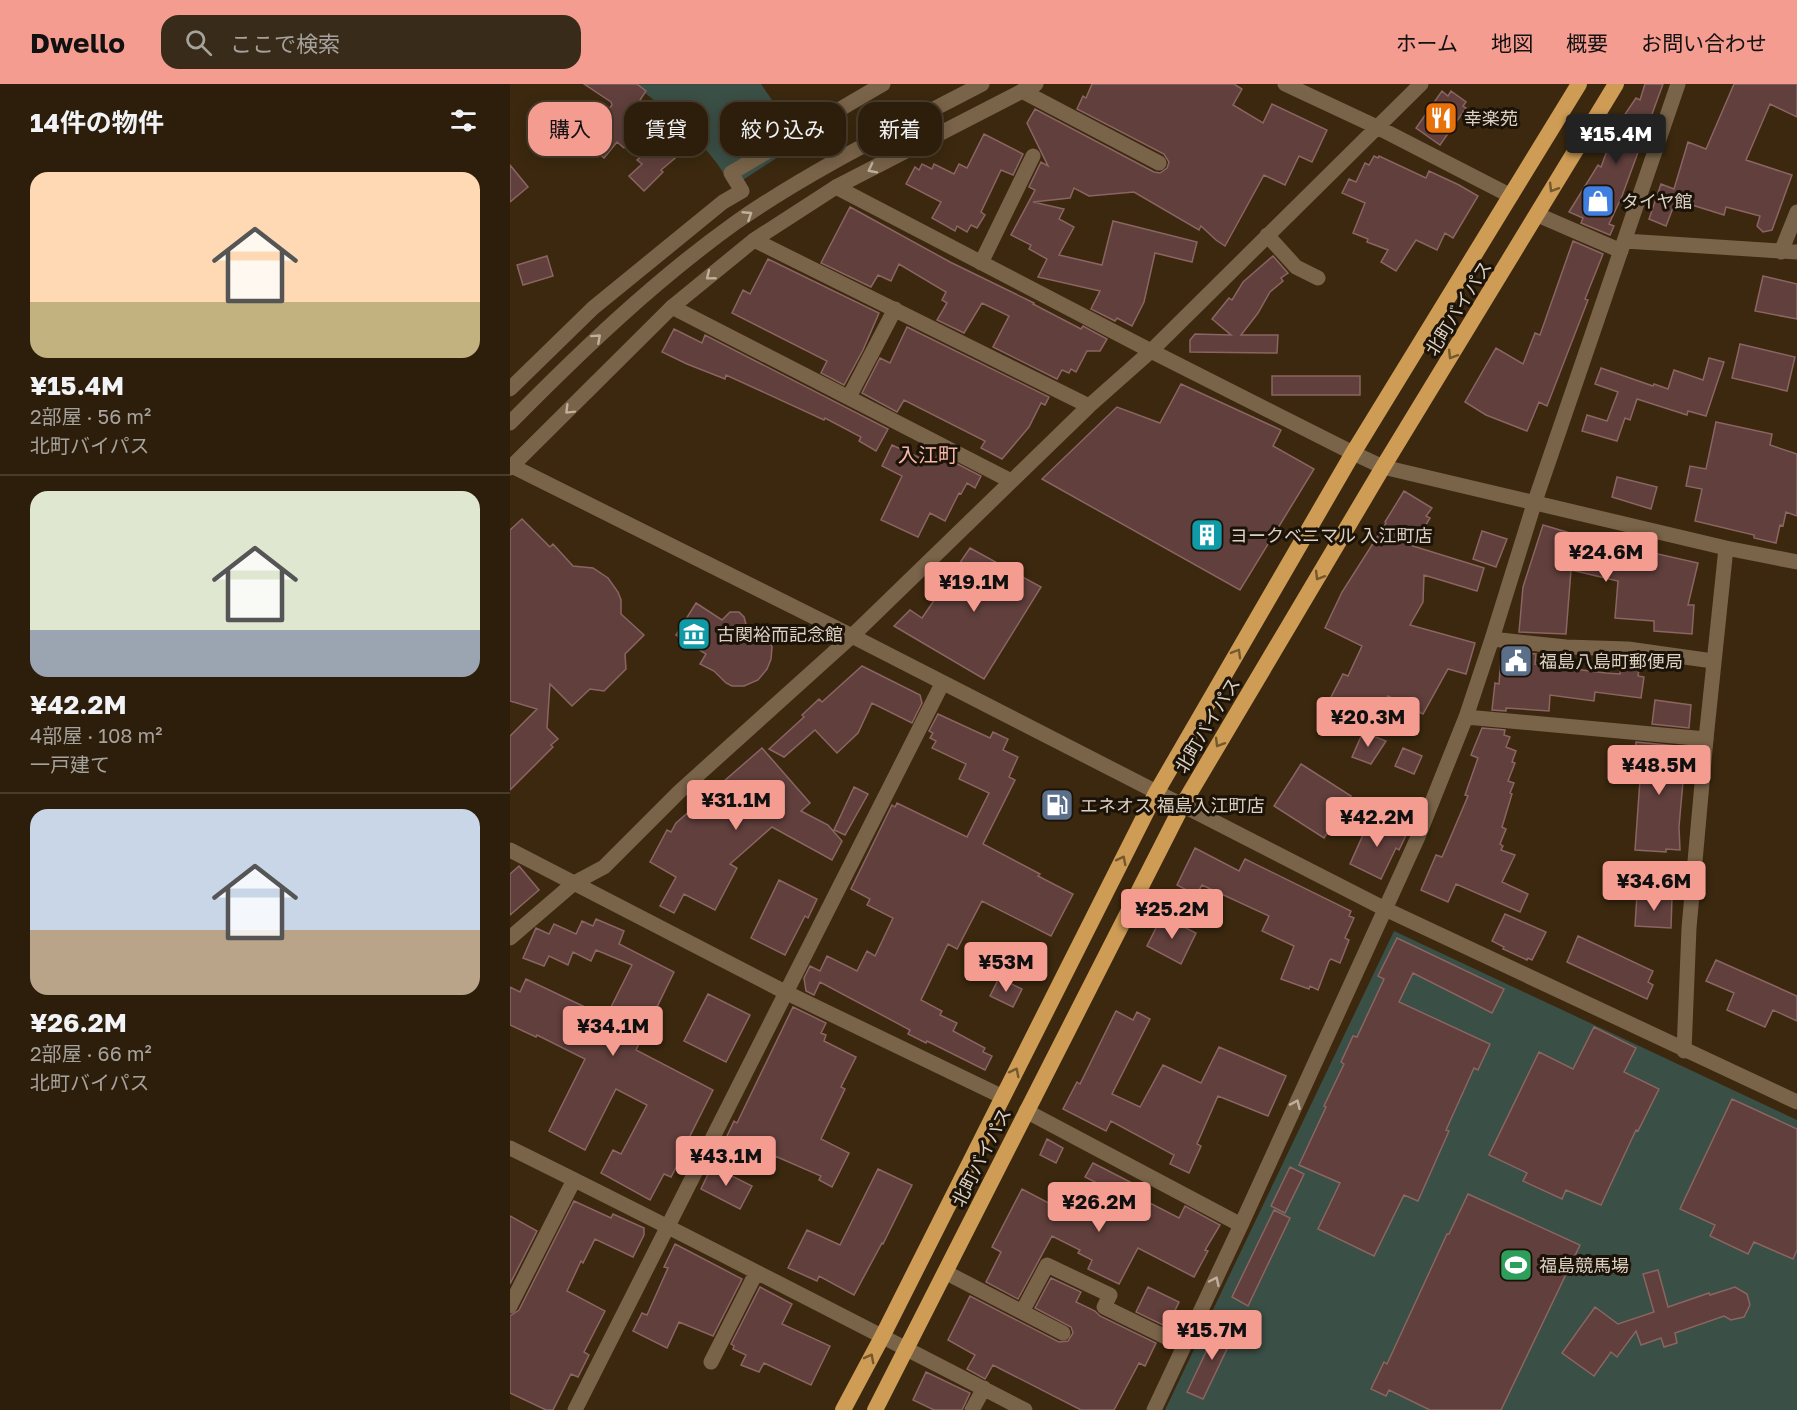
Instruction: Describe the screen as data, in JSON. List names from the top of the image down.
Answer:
{
  "streets": {
    "highway": ["北町バイパス"]
  },
  "districts": ["入江町"],
  "places": {
    "restaurant": ["幸楽苑"],
    "shop": ["タイヤ館"],
    "building": ["ヨークベニマル 入江町店"],
    "museum": ["古関裕而記念館"],
    "public building": ["福島八島町郵便局"],
    "fuel station": ["エネオス 福島入江町店"],
    "sports": ["福島競馬場"]
  },
  "page": {
    "header": "Dwello",
    "search": "ここで検索",
    "nav": [
      "ホーム",
      "地図",
      "概要",
      "お問い合わせ"
    ],
    "heading": "14件の物件",
    "chip": [
      "購入",
      "賃貸",
      "絞り込み",
      "新着"
    ],
    "price": [
      "¥15.4M",
      "¥24.6M",
      "¥19.1M",
      "¥20.3M",
      "¥48.5M",
      "¥31.1M",
      "¥42.2M",
      "¥34.6M",
      "¥25.2M",
      "¥53M",
      "¥34.1M",
      "¥43.1M",
      "¥26.2M",
      "¥15.7M"
    ],
    "list": [
      {
        "name": "¥15.4M",
        "note": "2部屋 · 56 m² · 北町バイパス"
      },
      {
        "name": "¥42.2M",
        "note": "4部屋 · 108 m² · 一戸建て"
      },
      {
        "name": "¥26.2M",
        "note": "2部屋 · 66 m² · 北町バイパス"
      }
    ]
  }
}
